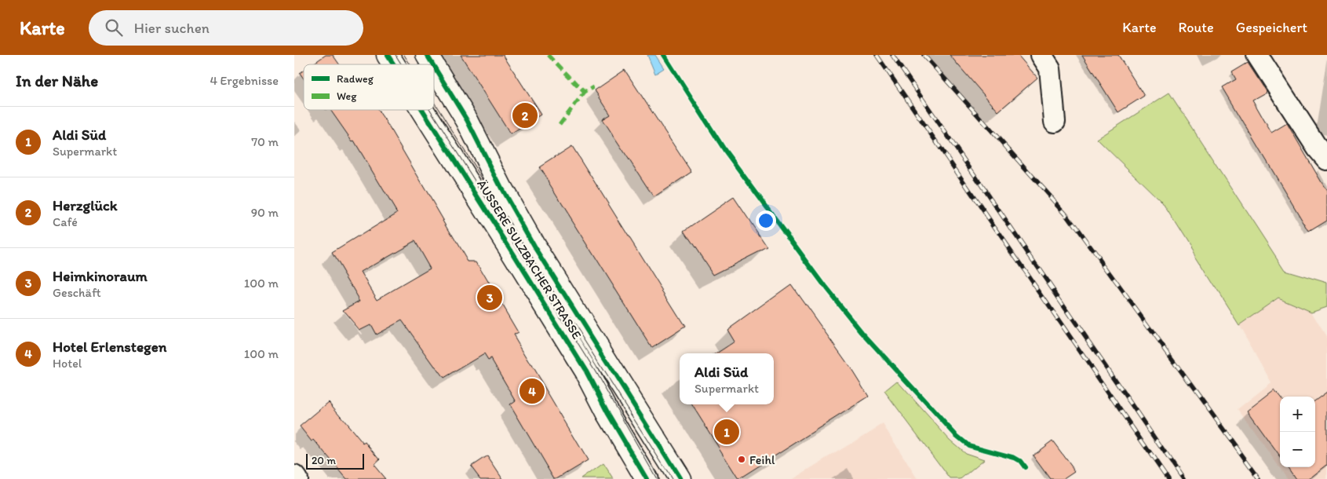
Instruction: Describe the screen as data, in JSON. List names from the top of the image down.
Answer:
{
  "streets": {
    "main road": ["ÄUSSERE SULZBACHER STRASSE"]
  },
  "places": ["Feihl"],
  "legend": ["Radweg", "Weg"],
  "scale_bar": "20 m",
  "page": {
    "header": "Karte",
    "search": "Hier suchen",
    "nav": ["Karte", "Route", "Gespeichert"],
    "heading": ["In der Nähe", "4 Ergebnisse"],
    "pins": [
      "2",
      "3",
      "4",
      "1"
    ],
    "list": [
      {
        "mark": "1",
        "name": "Aldi Süd",
        "note": "Supermarkt",
        "value": "70 m"
      },
      {
        "mark": "2",
        "name": "Herzglück",
        "note": "Café",
        "value": "90 m"
      },
      {
        "mark": "3",
        "name": "Heimkinoraum",
        "note": "Geschäft",
        "value": "100 m"
      },
      {
        "mark": "4",
        "name": "Hotel Erlenstegen",
        "note": "Hotel",
        "value": "100 m"
      }
    ],
    "popup": ["Aldi Süd", "Supermarkt"],
    "map_buttons": ["+", "−"],
    "scale": "20 m"
  }
}
